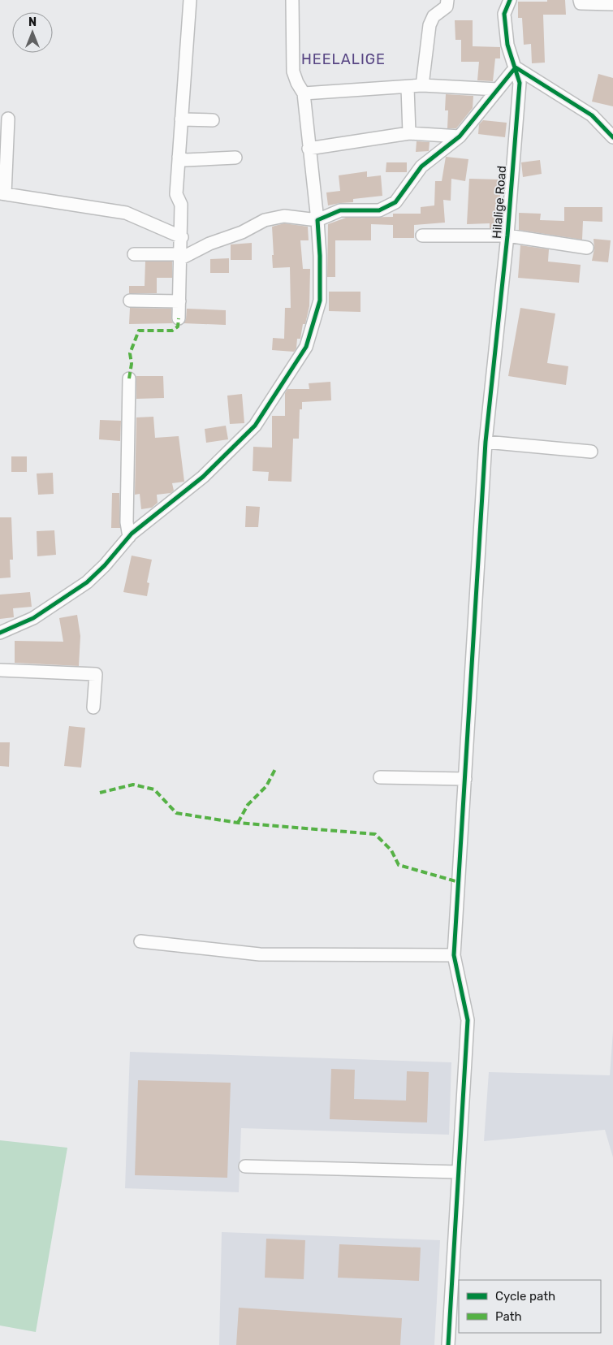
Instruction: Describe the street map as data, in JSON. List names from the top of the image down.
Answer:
{
  "streets": {
    "street": ["Hilalige Road"]
  },
  "districts": ["HEELALIGE"],
  "legend": ["Cycle path", "Path"],
  "north": "top"
}
